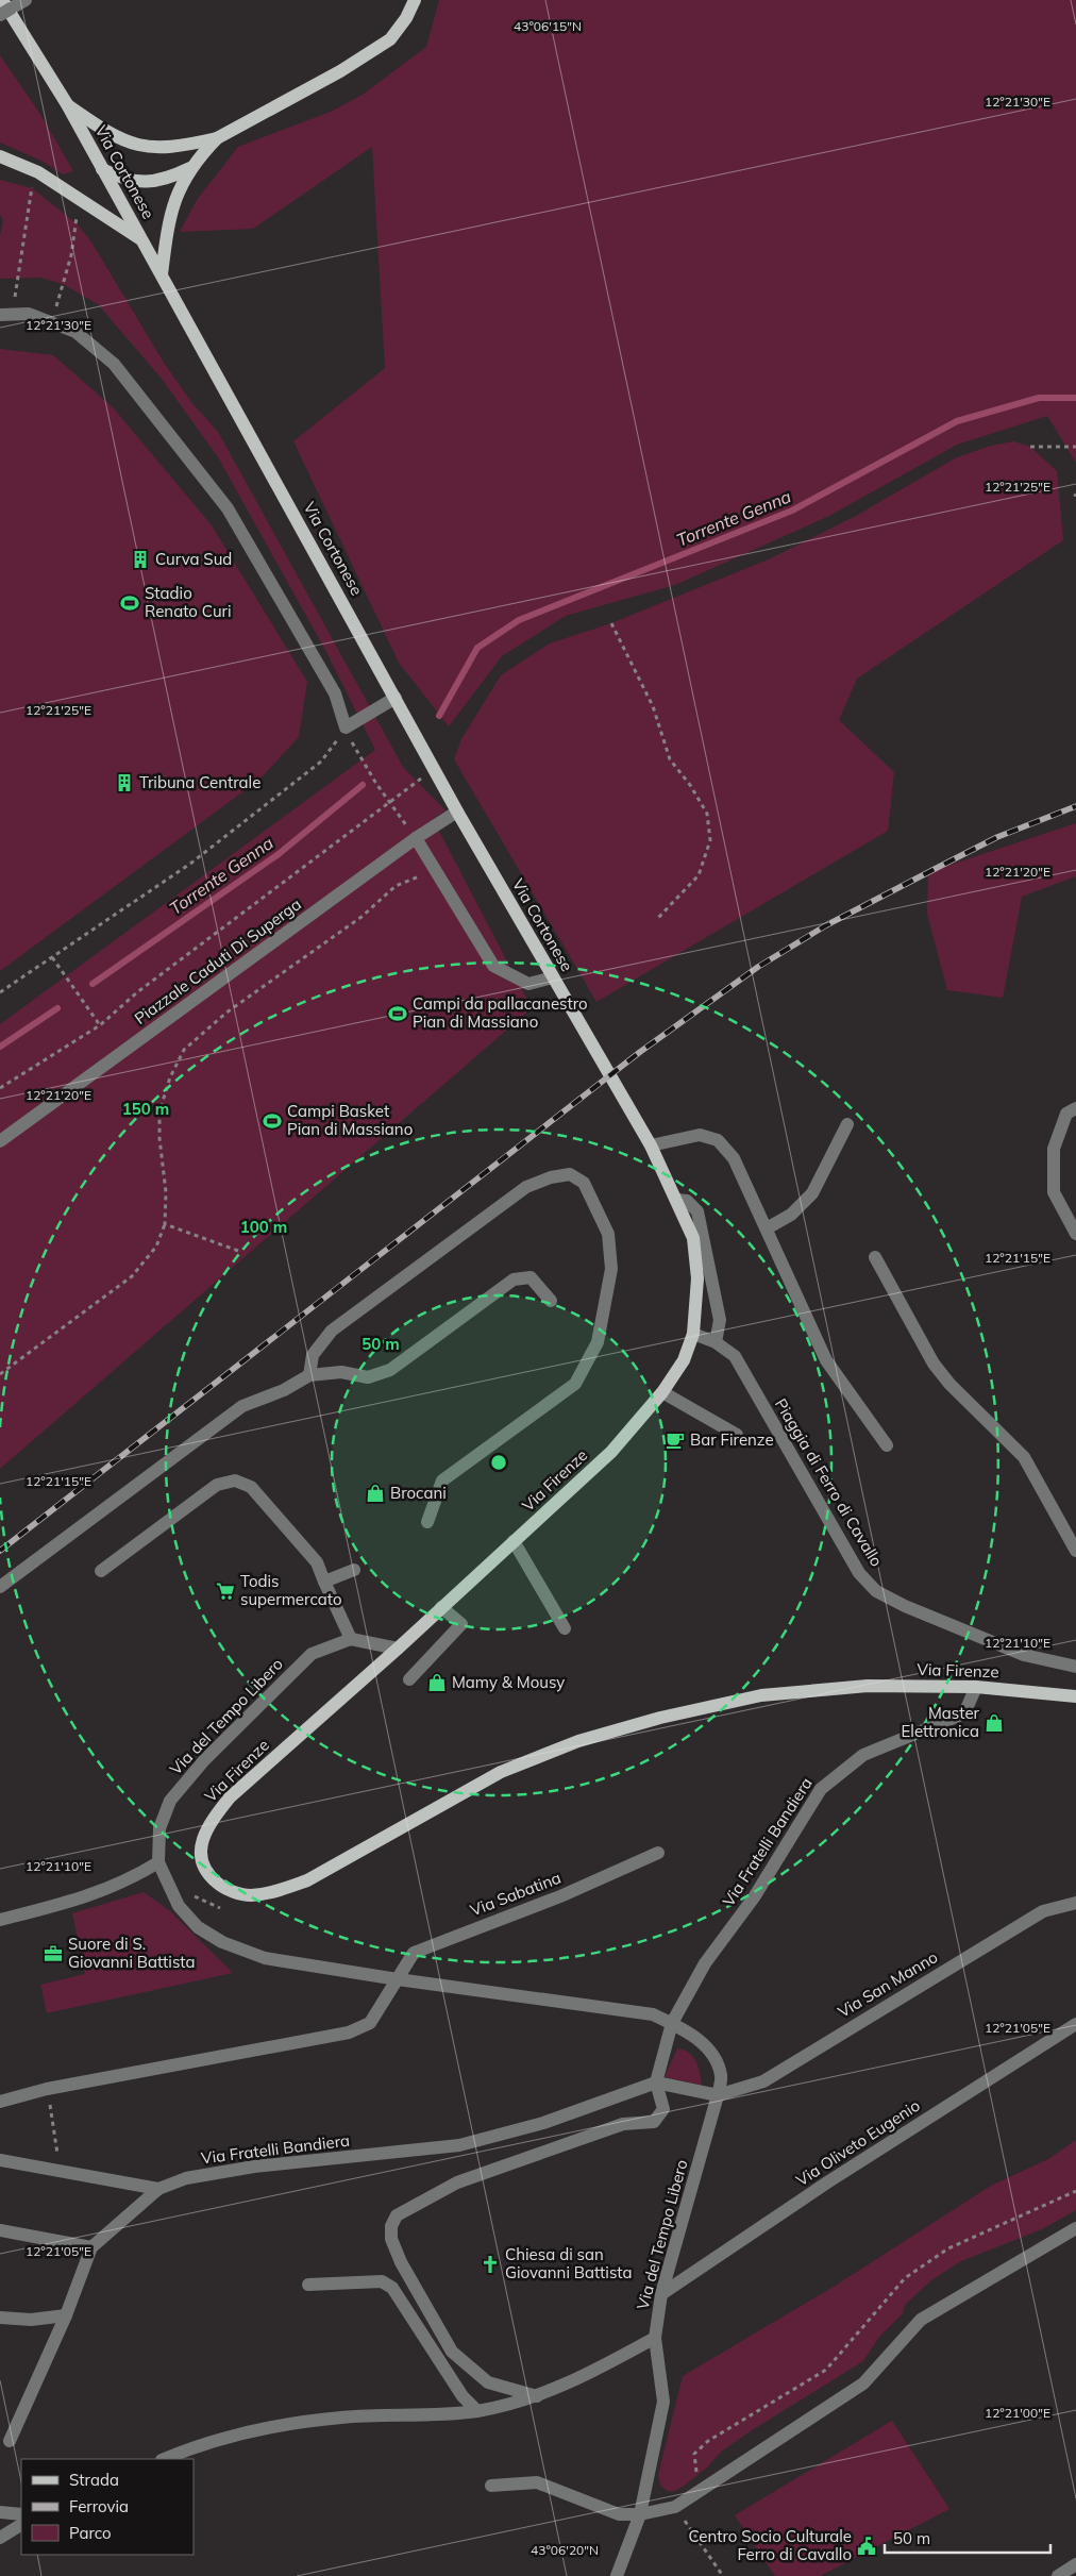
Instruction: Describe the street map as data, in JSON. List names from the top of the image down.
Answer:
{
  "streets": {
    "main road": ["Via Cortonese", "Via Firenze"],
    "street": [
      "Piazzale Caduti Di Superga",
      "Piaggia di Ferro di Cavallo",
      "Via del Tempo Libero",
      "Via Fratelli Bandiera",
      "Via Sabatina",
      "Via San Manno",
      "Via Oliveto Eugenio"
    ]
  },
  "crossings": [
    ["Via Cortonese", "Piazzale Caduti Di Superga"],
    ["Via Cortonese", "Via Firenze"],
    ["Via Firenze", "Piaggia di Ferro di Cavallo"],
    ["Via Firenze", "Via Fratelli Bandiera"],
    ["Via del Tempo Libero", "Via Fratelli Bandiera"],
    ["Via del Tempo Libero", "Via Sabatina"],
    ["Via del Tempo Libero", "Via San Manno"],
    ["Via del Tempo Libero", "Via Oliveto Eugenio"]
  ],
  "water": ["Torrente Genna"],
  "places": {
    "building": ["Curva Sud", "Tribuna Centrale"],
    "sports": ["Stadio Renato Curi", "Campi da pallacanestro Pian di Massiano", "Campi Basket Pian di Massiano"],
    "cafe": ["Bar Firenze"],
    "shop": ["Brocani", "Mamy & Mousy", "Master Elettronica"],
    "supermarket": ["Todis supermercato"],
    "office": ["Suore di S. Giovanni Battista"],
    "church": ["Chiesa di san Giovanni Battista"],
    "public building": ["Centro Socio Culturale Ferro di Cavallo"]
  },
  "legend": ["Strada", "Ferrovia", "Parco"],
  "scale_bar": "50 m",
  "coordinates": [
    "43°06'15\"N",
    "12°21'30\"E",
    "12°21'25\"E",
    "12°21'20\"E",
    "12°21'15\"E",
    "12°21'10\"E",
    "12°21'05\"E",
    "12°21'00\"E",
    "43°06'20\"N"
  ],
  "rings": ["150 m", "100 m", "50 m"]
}
